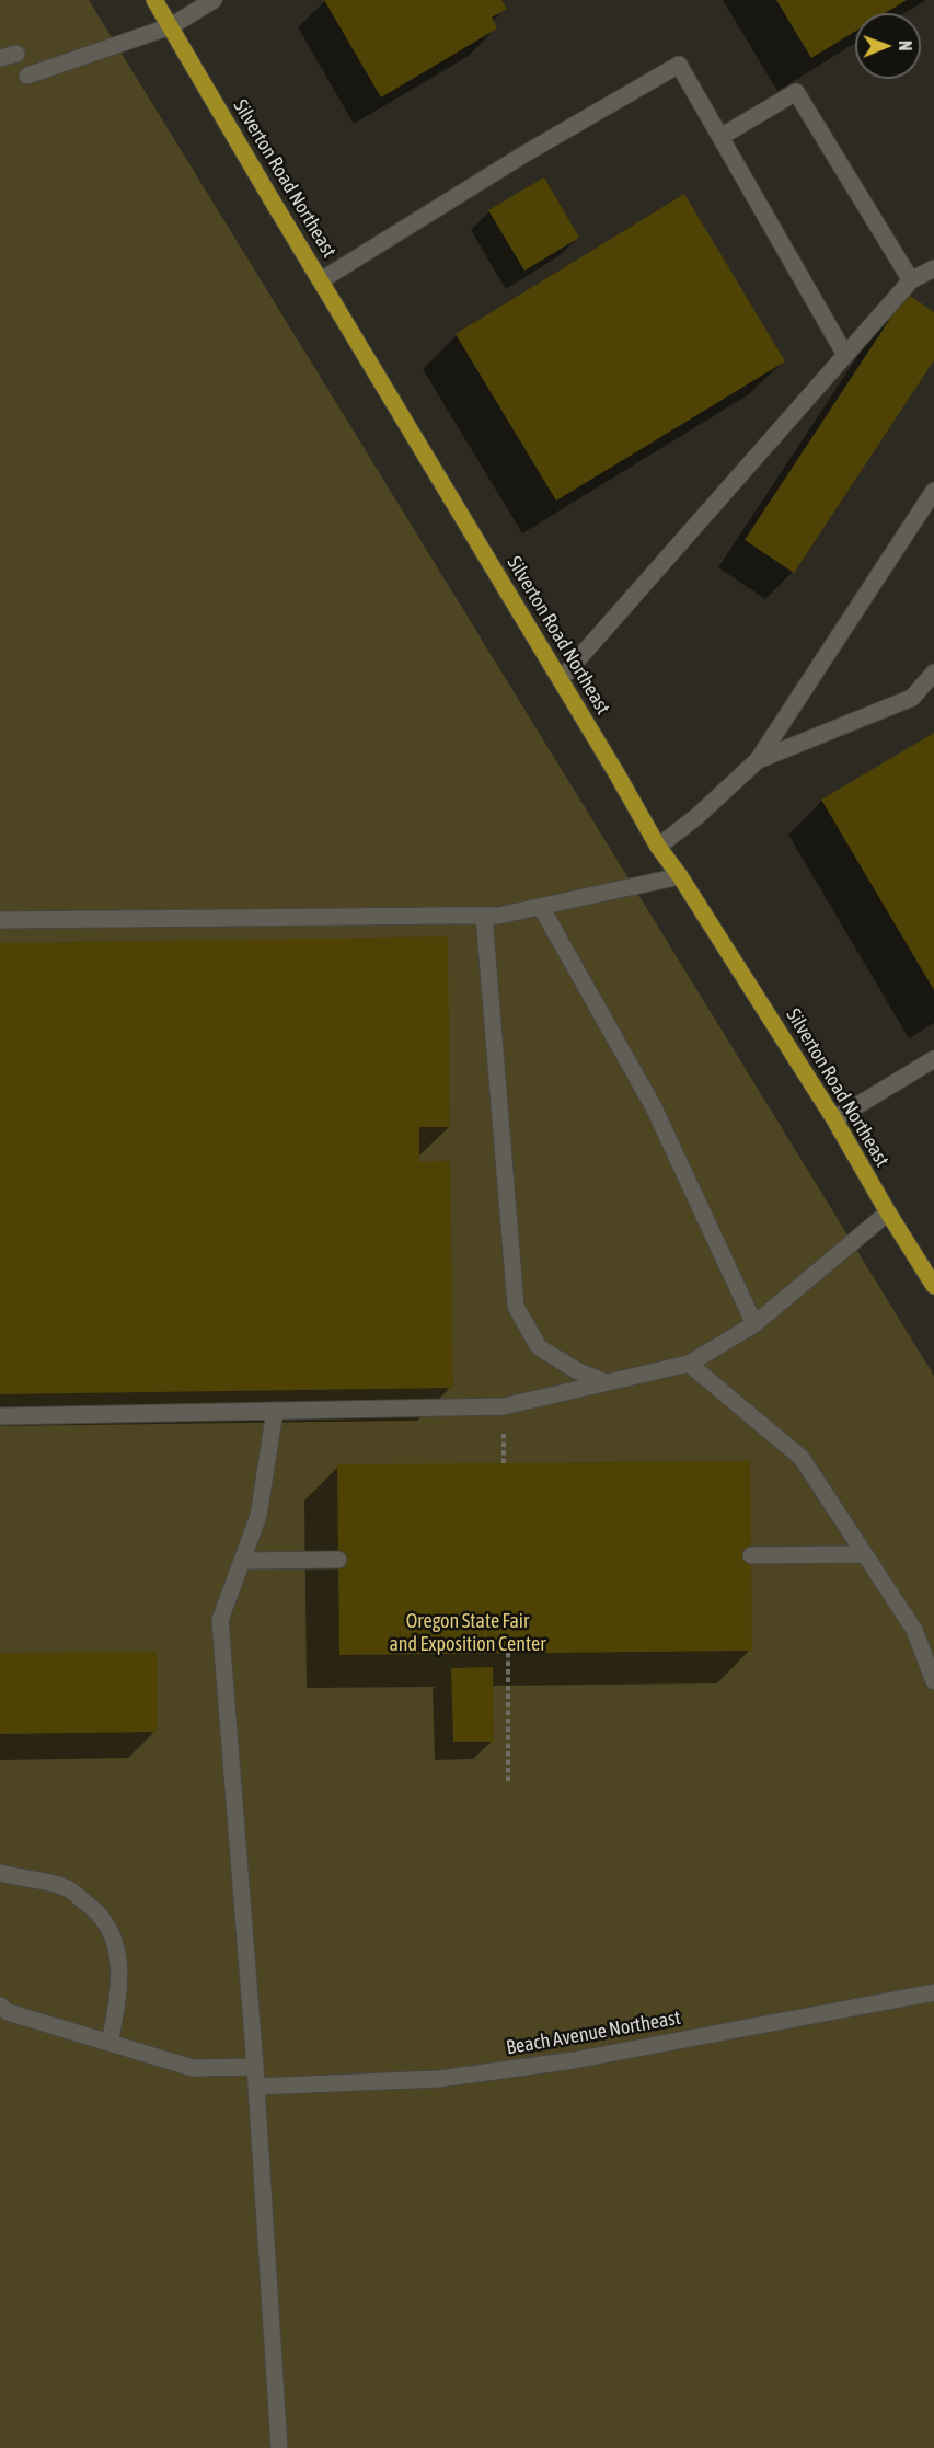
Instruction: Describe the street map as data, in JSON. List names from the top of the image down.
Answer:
{
  "streets": {
    "main road": ["Silverton Road Northeast"],
    "street": ["Beach Avenue Northeast"]
  },
  "parks": ["Oregon State Fair and Exposition Center"],
  "north": "right"
}
